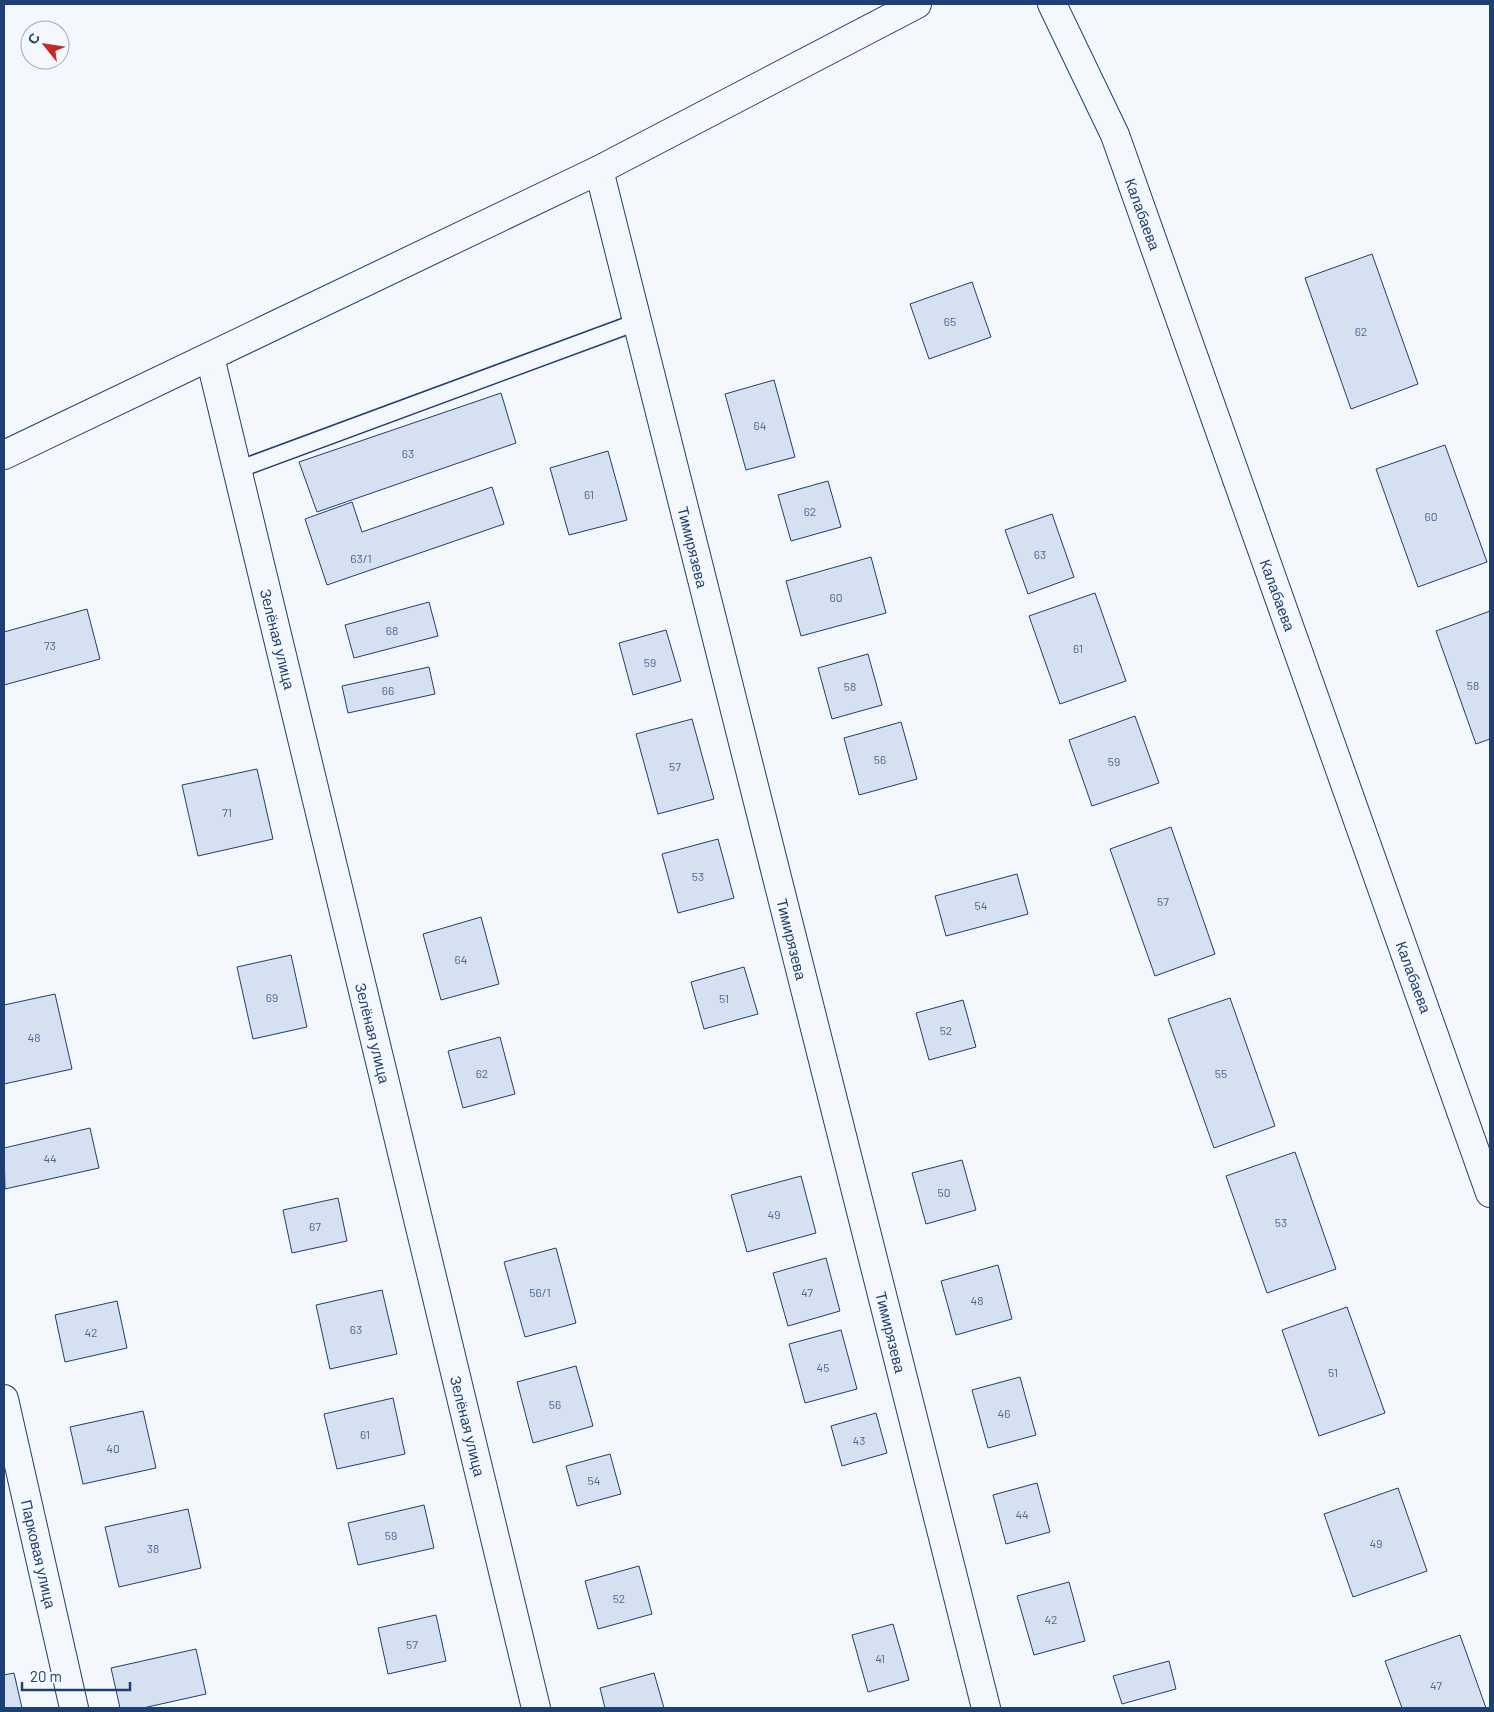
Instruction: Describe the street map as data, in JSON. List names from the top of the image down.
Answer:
{
  "streets": {
    "main road": [
      "Калабаева",
      "Тимирязева",
      "Зелёная улица",
      "Парковая улица"
    ]
  },
  "house_numbers": [
    "65",
    "62",
    "64",
    "63",
    "61",
    "62",
    "60",
    "63",
    "63/1",
    "60",
    "68",
    "73",
    "61",
    "59",
    "58",
    "58",
    "66",
    "56",
    "59",
    "57",
    "71",
    "53",
    "57",
    "54",
    "64",
    "69",
    "51",
    "52",
    "48",
    "62",
    "55",
    "44",
    "50",
    "49",
    "53",
    "67",
    "56/1",
    "47",
    "48",
    "63",
    "42",
    "45",
    "51",
    "56",
    "46",
    "61",
    "43",
    "40",
    "54",
    "44",
    "59",
    "49",
    "38",
    "52",
    "42",
    "57",
    "41",
    "47"
  ],
  "scale_bar": "20 m",
  "north": "top left"
}
